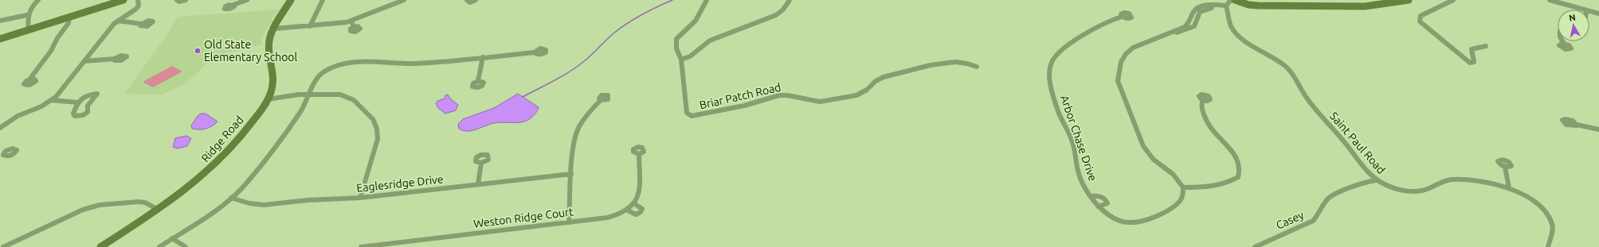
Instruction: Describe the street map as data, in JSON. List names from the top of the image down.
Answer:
{
  "streets": {
    "street": [
      "Briar Patch Road",
      "Arbor Chase Drive",
      "Ridge Road",
      "Saint Paul Road",
      "Eaglesridge Drive",
      "Weston Ridge Court",
      "Casey"
    ]
  },
  "crossings": [
    ["Saint Paul Road", "Casey"]
  ],
  "places": ["Old State Elementary School"],
  "north": "top"
}
